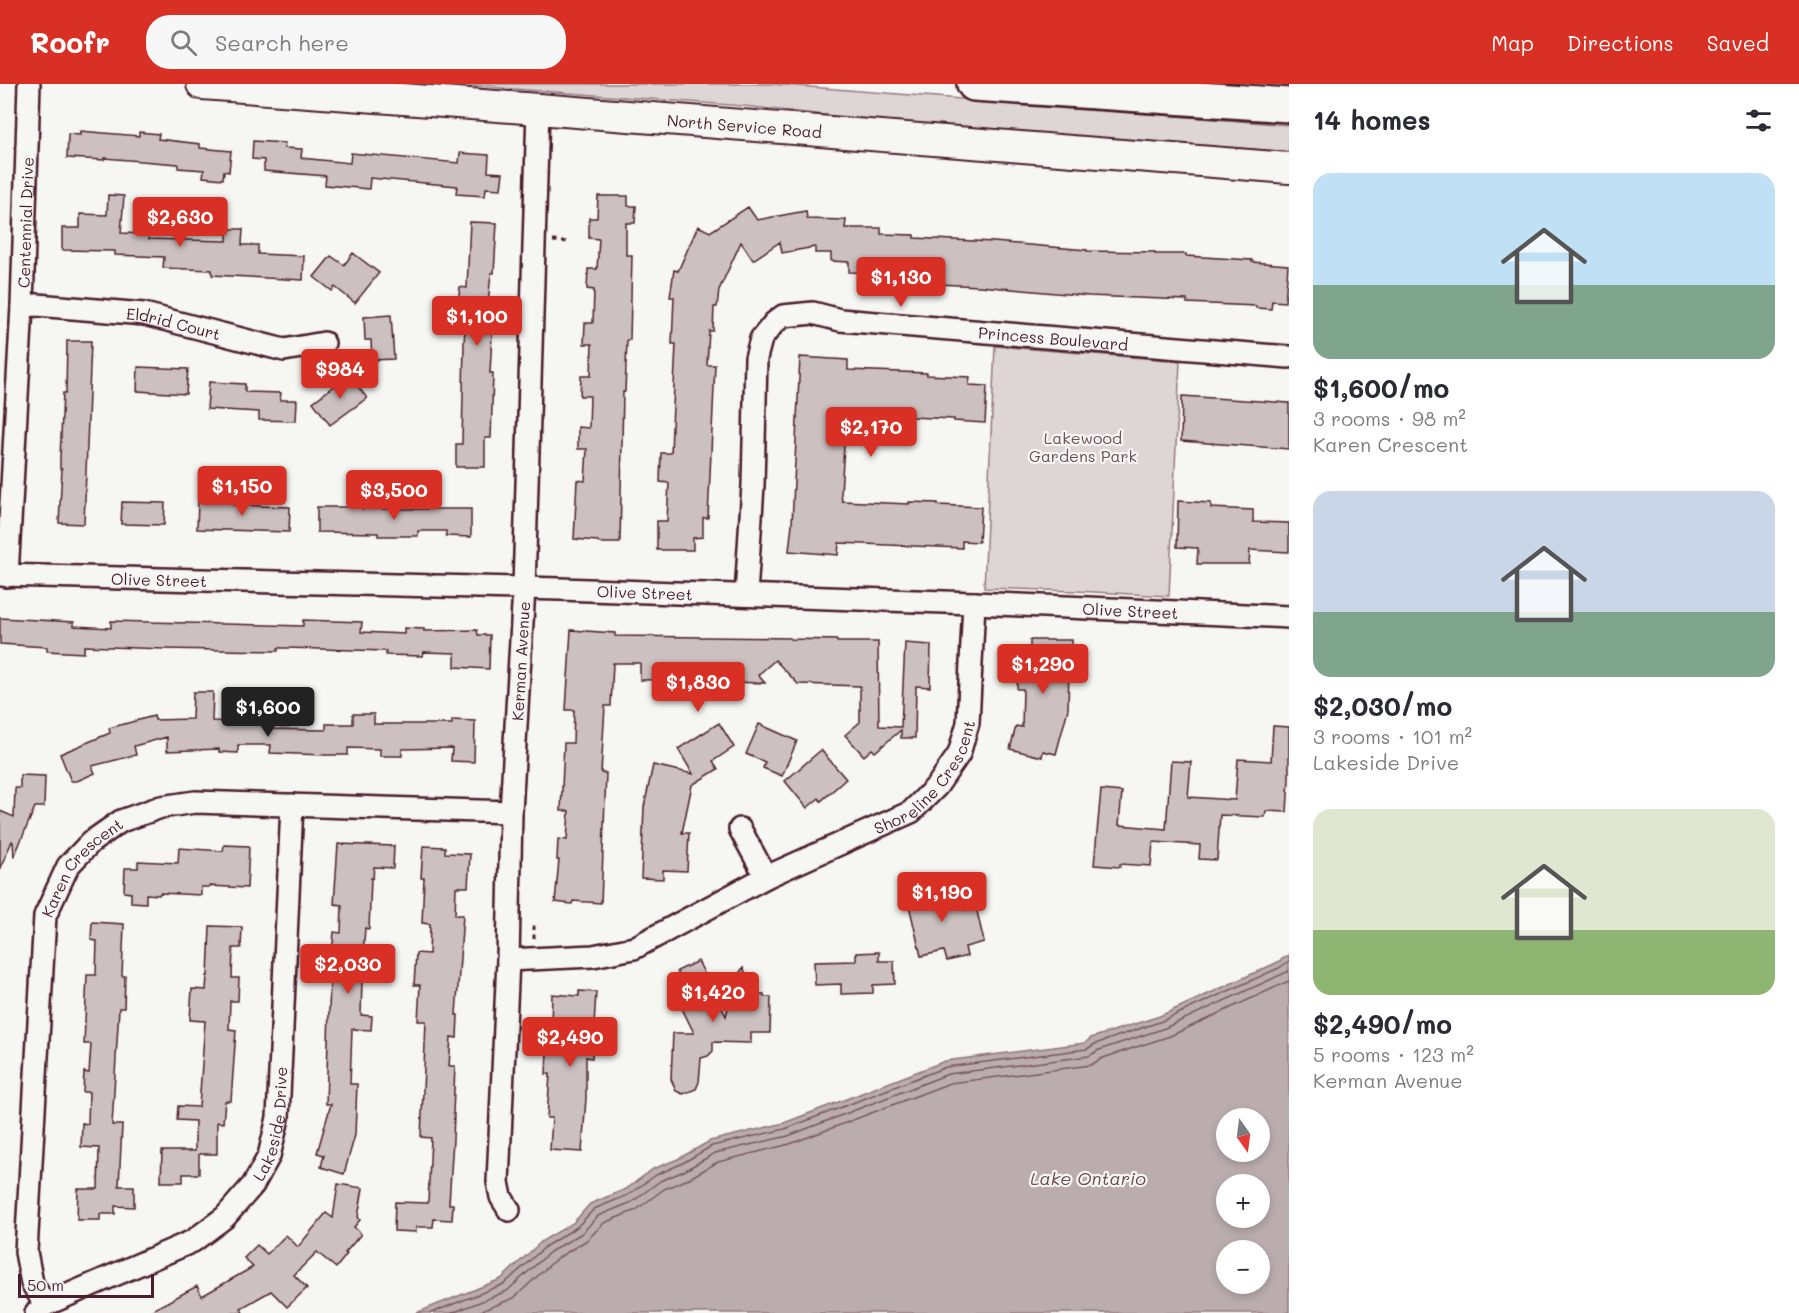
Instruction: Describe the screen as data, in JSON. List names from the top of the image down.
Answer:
{
  "streets": {
    "street": [
      "North Service Road",
      "Centennial Drive",
      "Eldrid Court",
      "Princess Boulevard",
      "Olive Street",
      "Kerman Avenue",
      "Shoreline Crescent",
      "Karen Crescent",
      "Lakeside Drive"
    ]
  },
  "crossings": [
    ["North Service Road", "Kerman Avenue"],
    ["Centennial Drive", "Eldrid Court"],
    ["Centennial Drive", "Olive Street"],
    ["Princess Boulevard", "Olive Street"],
    ["Olive Street", "Kerman Avenue"],
    ["Olive Street", "Shoreline Crescent"],
    ["Kerman Avenue", "Shoreline Crescent"],
    ["Kerman Avenue", "Karen Crescent"],
    ["Karen Crescent", "Lakeside Drive"]
  ],
  "water": ["Lake Ontario"],
  "parks": ["Lakewood Gardens Park"],
  "scale_bar": "50 m",
  "north": "bottom",
  "page": {
    "header": "Roofr",
    "search": "Search here",
    "nav": ["Map", "Directions", "Saved"],
    "heading": "14 homes",
    "list": [
      {
        "name": "$1,600/mo",
        "note": "3 rooms · 98 m² · Karen Crescent"
      },
      {
        "name": "$2,030/mo",
        "note": "3 rooms · 101 m² · Lakeside Drive"
      },
      {
        "name": "$2,490/mo",
        "note": "5 rooms · 123 m² · Kerman Avenue"
      }
    ],
    "price": [
      "$2,630",
      "$1,130",
      "$1,100",
      "$984",
      "$2,170",
      "$1,150",
      "$3,500",
      "$1,290",
      "$1,830",
      "$1,600",
      "$1,190",
      "$2,030",
      "$1,420",
      "$2,490"
    ],
    "map_buttons": ["+", "−"],
    "scale": "50 m"
  }
}
